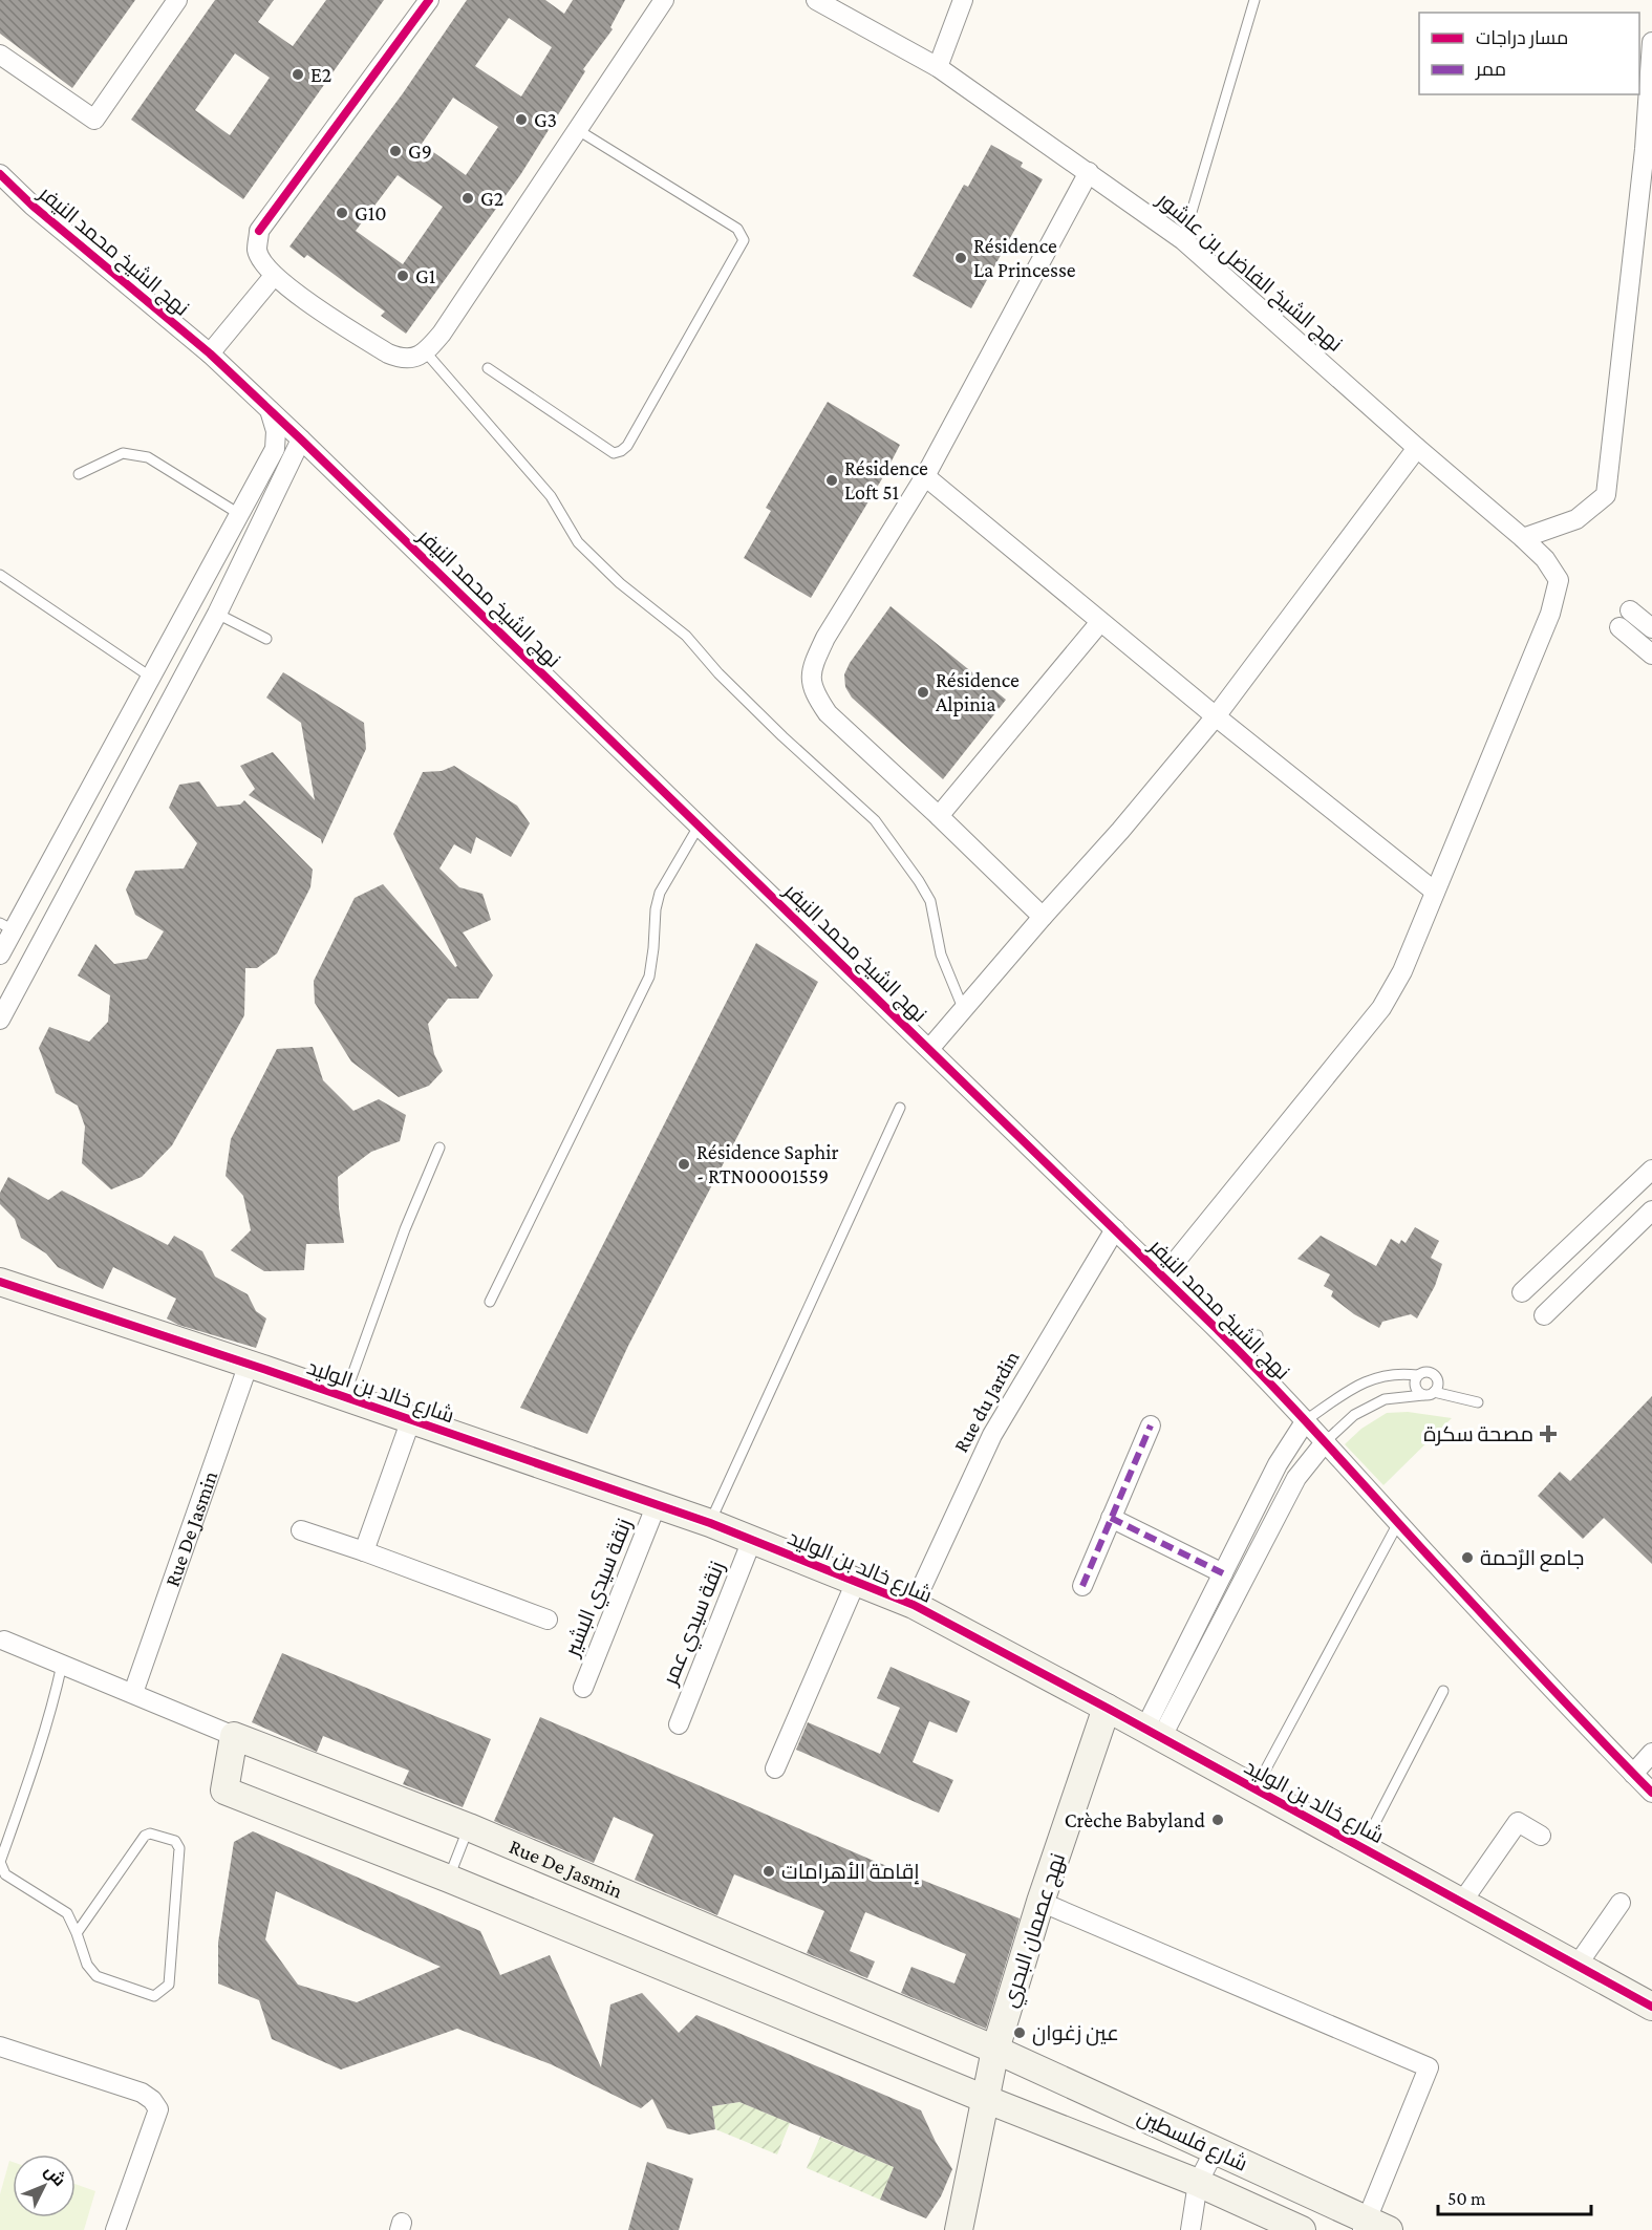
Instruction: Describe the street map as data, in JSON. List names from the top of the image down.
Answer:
{
  "streets": {
    "street": [
      "نهج الشيخ محمد النيفر",
      "نهج الشيخ الفاضل بن عاشور",
      "شارع خالد بن الوليد",
      "Rue du Jardin",
      "Rue De Jasmin",
      "زنقة سيدي البشير",
      "زنقة سيدي عمر",
      "نهج عصمان البحري",
      "شارع فلسطين"
    ]
  },
  "crossings": [
    ["نهج الشيخ محمد النيفر", "Rue du Jardin"],
    ["شارع خالد بن الوليد", "Rue du Jardin"],
    ["شارع خالد بن الوليد", "Rue De Jasmin"],
    ["شارع خالد بن الوليد", "زنقة سيدي البشير"],
    ["شارع خالد بن الوليد", "زنقة سيدي عمر"],
    ["شارع خالد بن الوليد", "نهج عصمان البحري"],
    ["Rue De Jasmin", "نهج عصمان البحري"],
    ["Rue De Jasmin", "شارع فلسطين"],
    ["نهج عصمان البحري", "شارع فلسطين"]
  ],
  "places": {
    "other": [
      "E2",
      "G3",
      "G9",
      "G2",
      "G10",
      "Résidence La Princesse",
      "G1",
      "Résidence Loft 51",
      "Résidence Alpinia",
      "Résidence Saphir - RTN00001559",
      "جامع الرٌحمة",
      "Crèche Babyland",
      "إقامة الأهرامات",
      "عين زغوان"
    ],
    "health": ["مصحة سكرة"]
  },
  "legend": ["مسار دراجات", "ممر"],
  "scale_bar": "50 m",
  "north": "top right"
}
